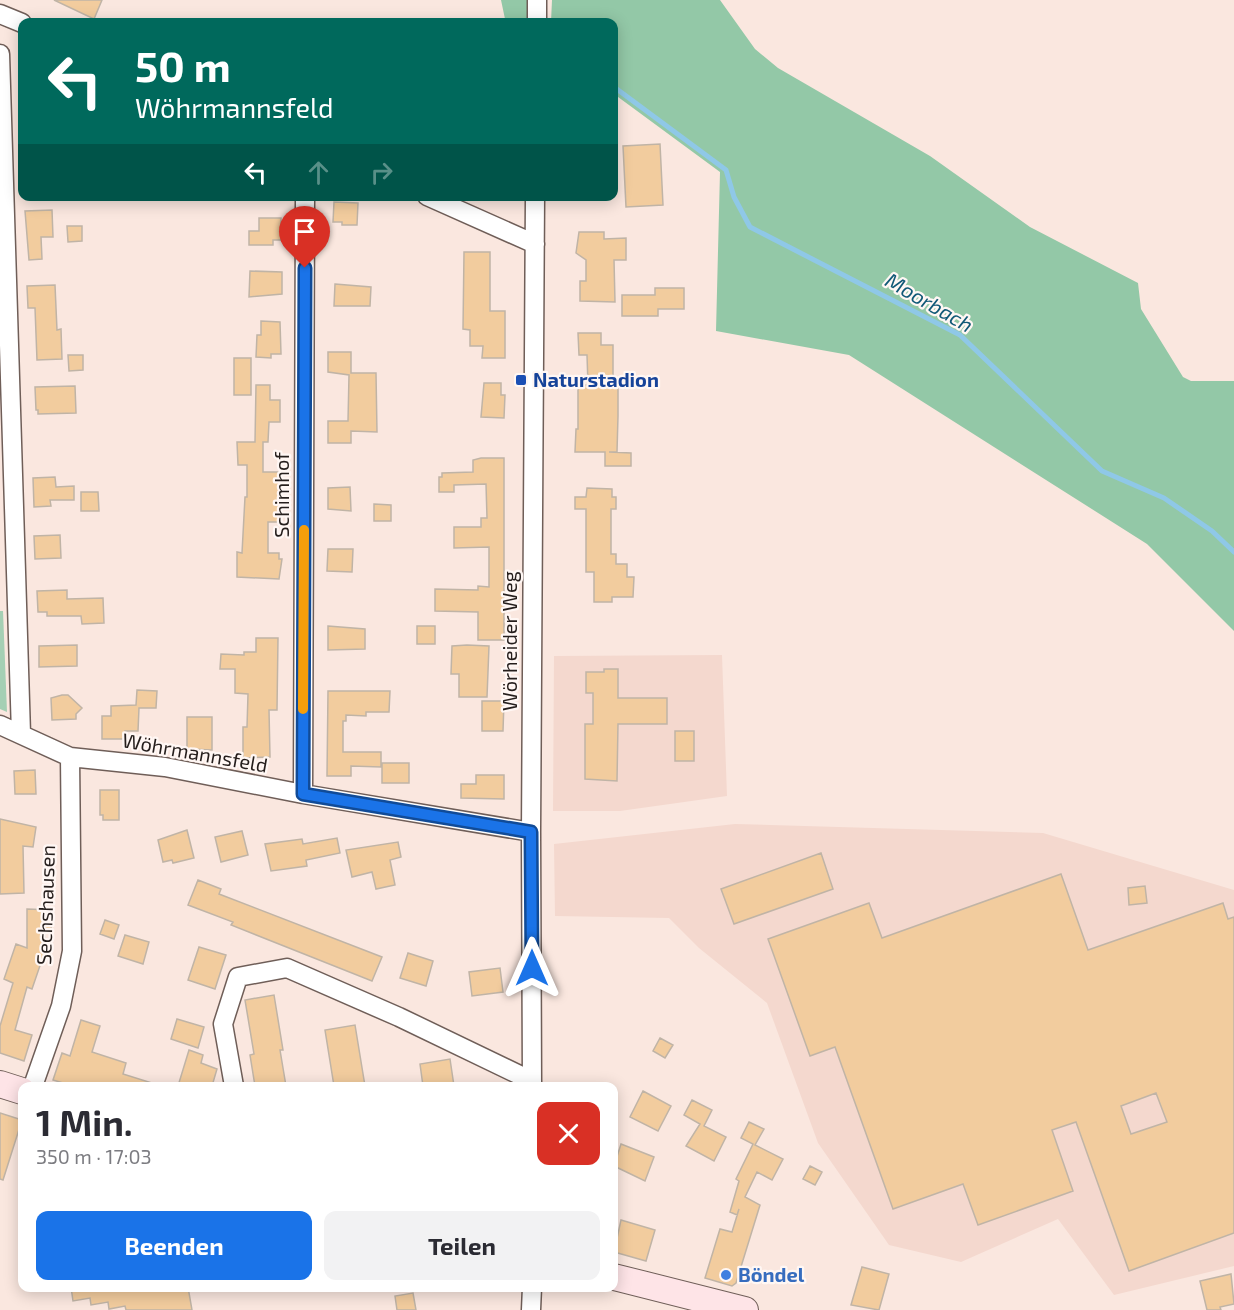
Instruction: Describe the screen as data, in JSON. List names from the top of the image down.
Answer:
{
  "streets": {
    "street": [
      "Schimhof",
      "Wörheider Weg",
      "Wöhrmannsfeld",
      "Sechshausen"
    ]
  },
  "crossings": [
    ["Schimhof", "Wöhrmannsfeld"],
    ["Wörheider Weg", "Wöhrmannsfeld"],
    ["Wöhrmannsfeld", "Sechshausen"]
  ],
  "water": ["Moorbach"],
  "places": {
    "transit": ["Naturstadion"],
    "other": ["Böndel"]
  },
  "page": {
    "turn": ["50 m", "Wöhrmannsfeld"],
    "heading": ["1 Min.", "350 m · 17:03"],
    "buttons": ["Beenden", "Teilen"]
  }
}
